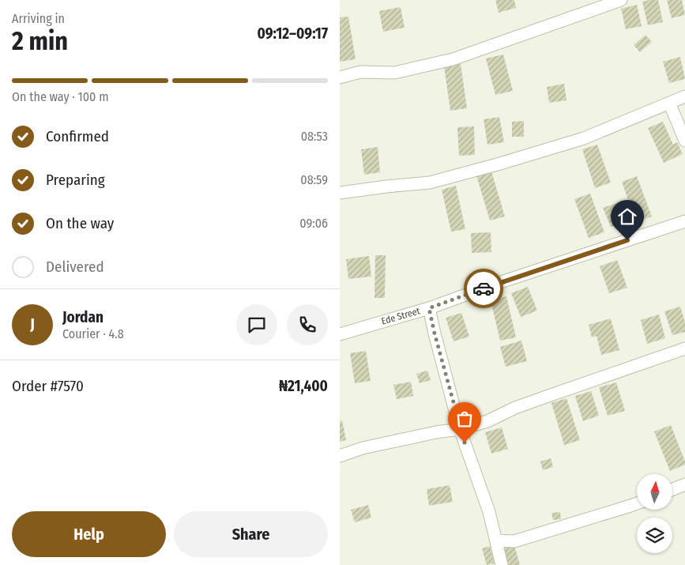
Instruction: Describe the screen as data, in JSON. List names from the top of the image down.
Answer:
{
  "streets": {
    "street": ["Ede Street"]
  },
  "north": "top",
  "page": {
    "heading": ["2 min", "Arriving in", "09:12–09:17"],
    "panel": [
      "Jordan",
      "Courier · 4.8",
      "Order #7570",
      "₦21,400"
    ],
    "bar": "On the way · 100 m",
    "list": [
      ["Confirmed", "08:53"],
      ["Preparing", "08:59"],
      ["On the way", "09:06"],
      "Delivered"
    ],
    "round": "J",
    "buttons": ["Help", "Share"]
  }
}
